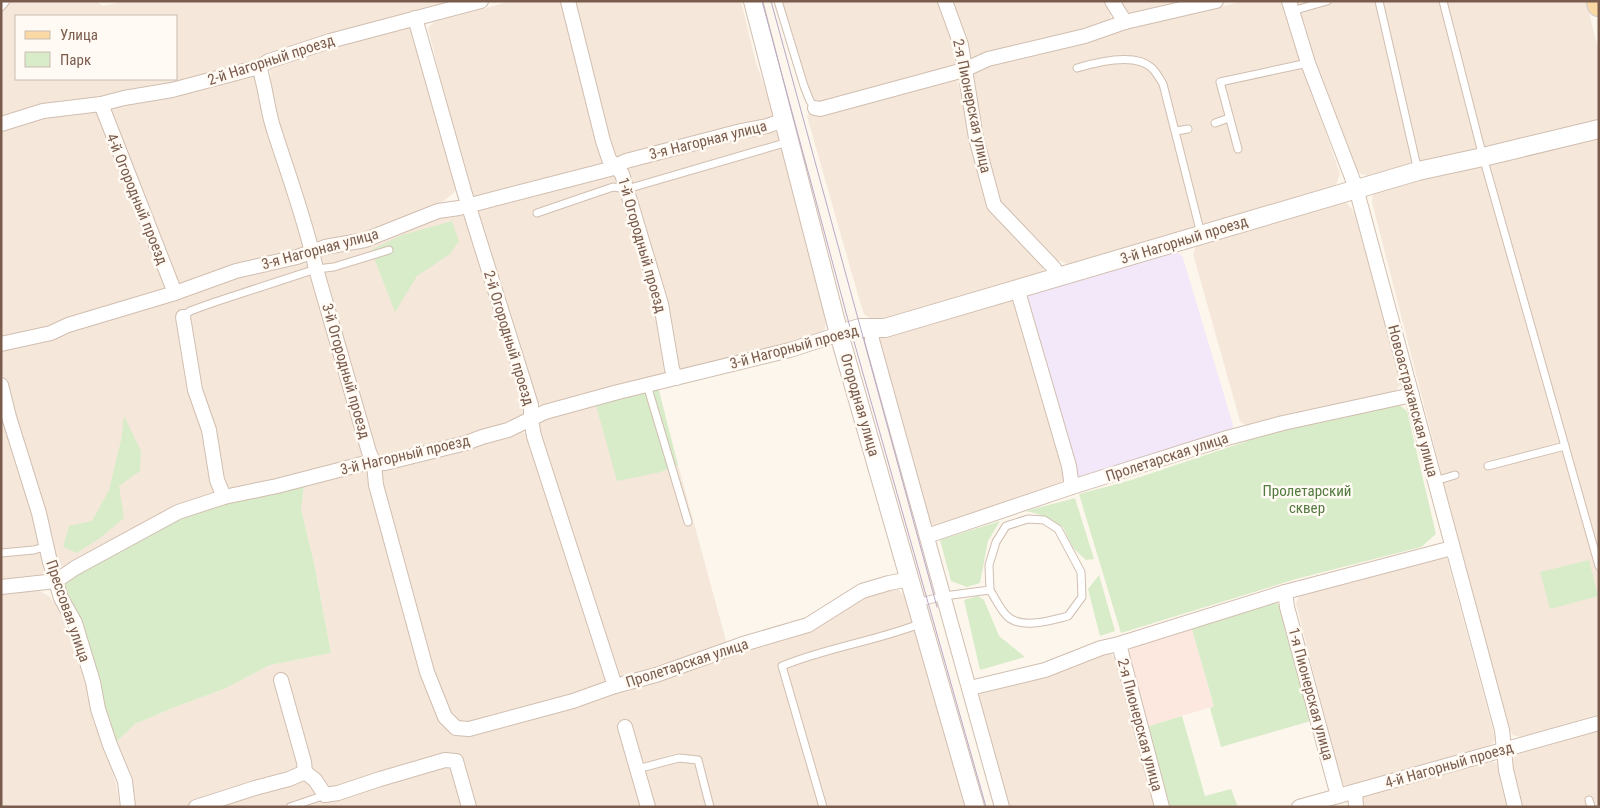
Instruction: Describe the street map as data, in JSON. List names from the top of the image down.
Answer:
{
  "streets": {
    "street": [
      "2-й Нагорный проезд",
      "2-я Пионерская улица",
      "3-я Нагорная улица",
      "4-й Огородный проезд",
      "3-й Нагорный проезд",
      "1-й Огородный проезд",
      "2-й Огородный проезд",
      "3-й Огородный проезд",
      "Новоастраханская улица",
      "Огородная улица",
      "Пролетарская улица",
      "Прессовая улица",
      "1-я Пионерская улица",
      "4-й Нагорный проезд"
    ]
  },
  "crossings": [
    ["2-й Нагорный проезд", "4-й Огородный проезд"],
    ["2-й Нагорный проезд", "2-й Огородный проезд"],
    ["2-й Нагорный проезд", "3-й Огородный проезд"],
    ["2-я Пионерская улица", "3-й Нагорный проезд"],
    ["3-я Нагорная улица", "4-й Огородный проезд"],
    ["3-я Нагорная улица", "1-й Огородный проезд"],
    ["3-я Нагорная улица", "2-й Огородный проезд"],
    ["3-я Нагорная улица", "3-й Огородный проезд"],
    ["3-я Нагорная улица", "Огородная улица"],
    ["3-й Нагорный проезд", "1-й Огородный проезд"],
    ["3-й Нагорный проезд", "2-й Огородный проезд"],
    ["3-й Нагорный проезд", "3-й Огородный проезд"],
    ["3-й Нагорный проезд", "Новоастраханская улица"],
    ["3-й Нагорный проезд", "Огородная улица"],
    ["3-й Нагорный проезд", "Прессовая улица"],
    ["2-й Огородный проезд", "Пролетарская улица"],
    ["3-й Огородный проезд", "Пролетарская улица"],
    ["Новоастраханская улица", "Пролетарская улица"],
    ["Новоастраханская улица", "4-й Нагорный проезд"],
    ["Огородная улица", "Пролетарская улица"],
    ["1-я Пионерская улица", "4-й Нагорный проезд"]
  ],
  "parks": ["Пролетарский сквер"],
  "legend": ["Улица", "Парк"]
}
